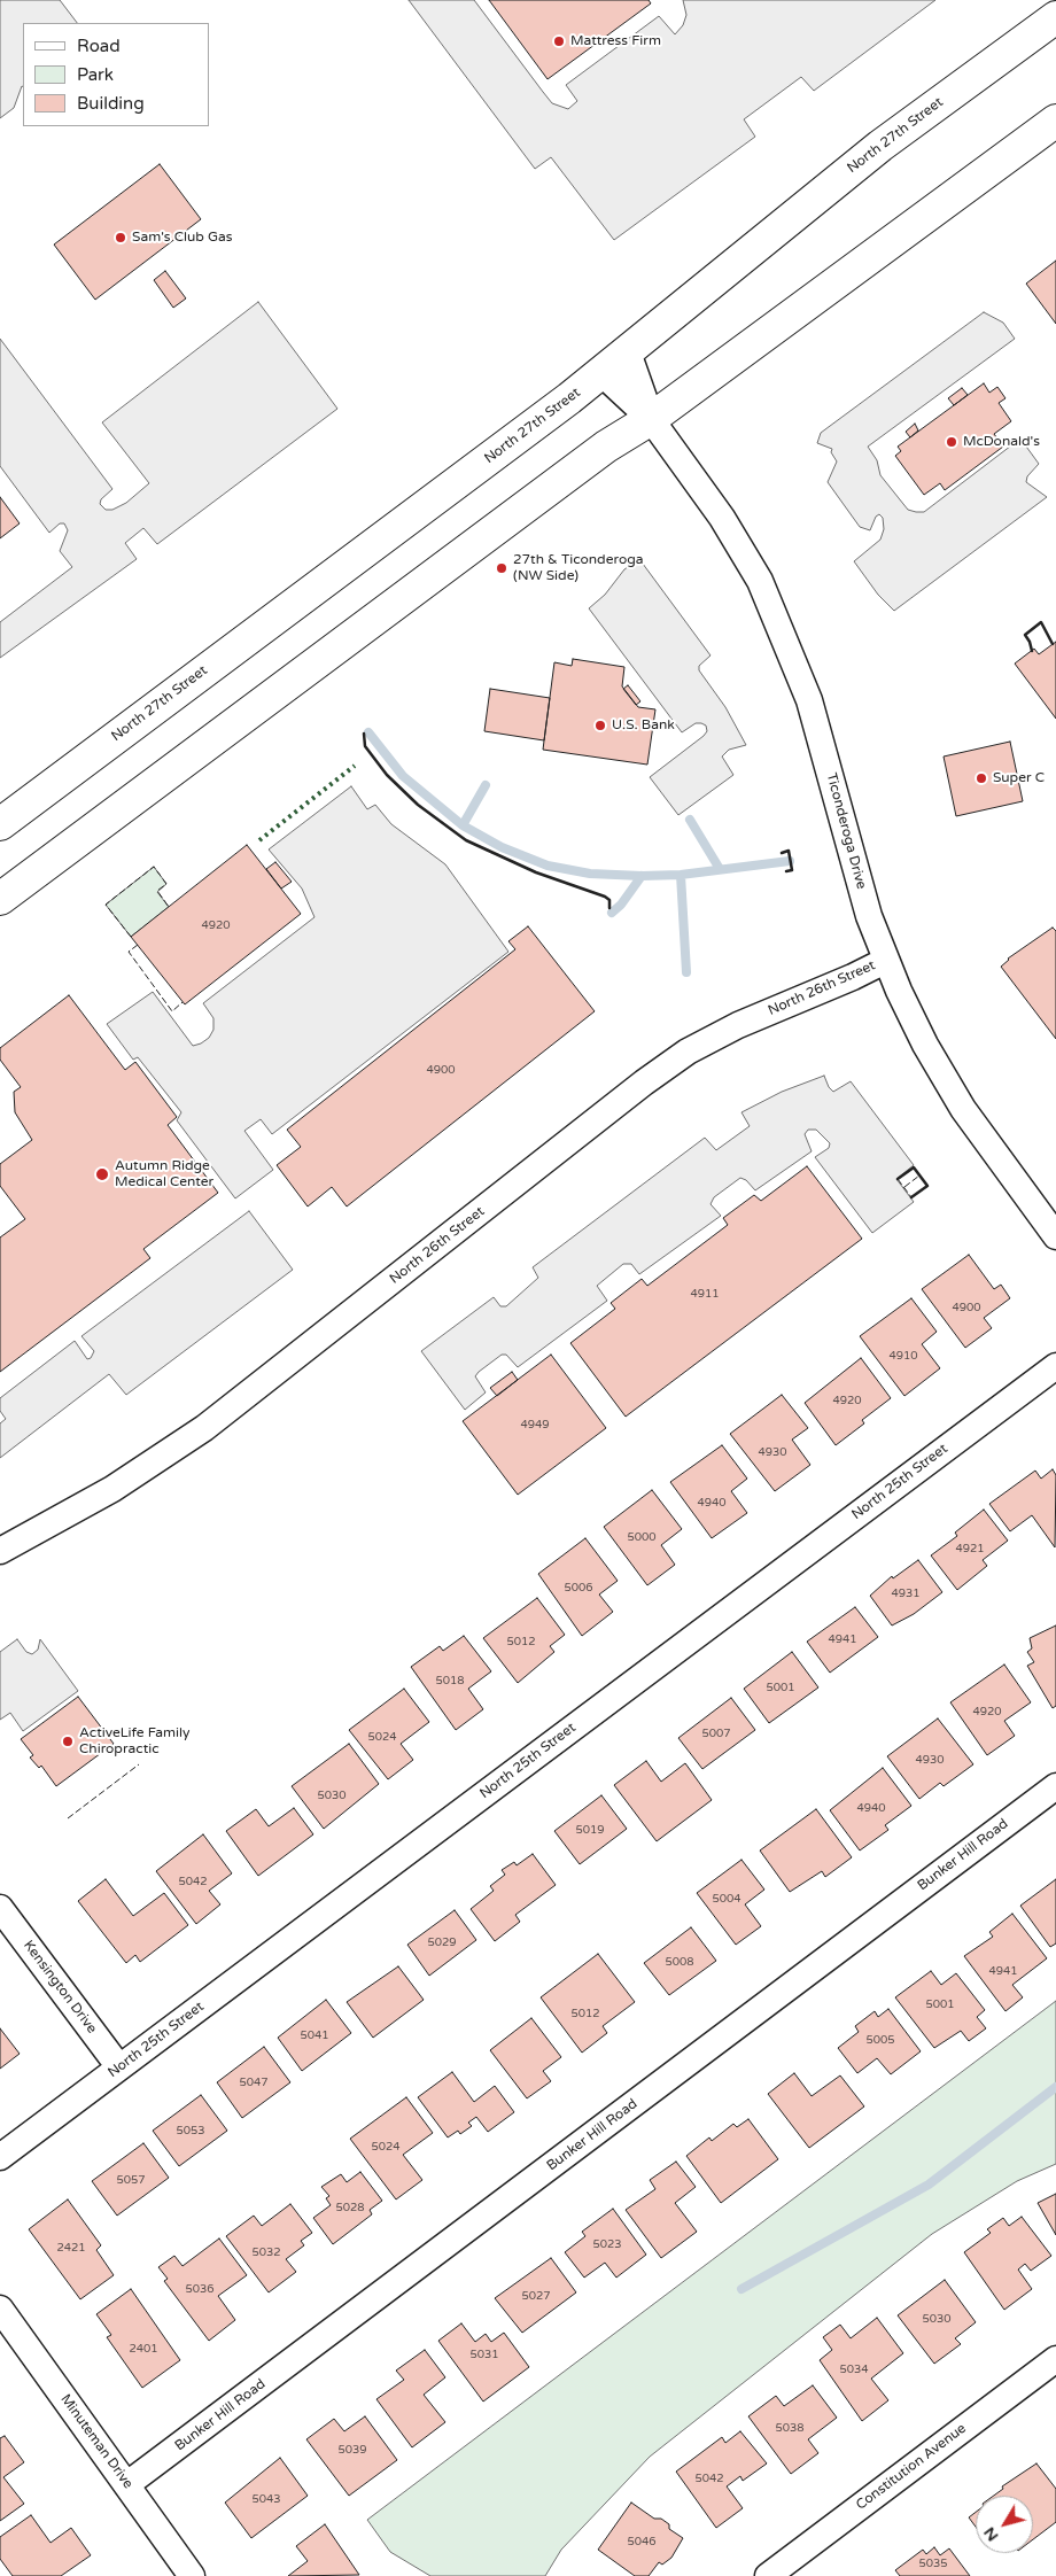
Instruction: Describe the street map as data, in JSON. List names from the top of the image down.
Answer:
{
  "streets": {
    "main road": ["North 27th Street"],
    "street": [
      "Ticonderoga Drive",
      "North 26th Street",
      "North 25th Street",
      "Bunker Hill Road",
      "Kensington Drive",
      "Minuteman Drive",
      "Constitution Avenue"
    ]
  },
  "crossings": [
    ["North 27th Street", "Ticonderoga Drive"],
    ["Ticonderoga Drive", "North 26th Street"],
    ["North 25th Street", "Kensington Drive"],
    ["Bunker Hill Road", "Minuteman Drive"]
  ],
  "places": [
    "Mattress Firm",
    "Sam's Club Gas",
    "McDonald's",
    "27th & Ticonderoga (NW Side)",
    "U.S. Bank",
    "Super C",
    "Autumn Ridge Medical Center",
    "ActiveLife Family Chiropractic"
  ],
  "house_numbers": [
    "4920",
    "4900",
    "4911",
    "4900",
    "4910",
    "4920",
    "4949",
    "4930",
    "4940",
    "5000",
    "4921",
    "5006",
    "4931",
    "4941",
    "5012",
    "5018",
    "5001",
    "4920",
    "5007",
    "5024",
    "4930",
    "5030",
    "4940",
    "5019",
    "5042",
    "5004",
    "5029",
    "5008",
    "4941",
    "5001",
    "5012",
    "5041",
    "5005",
    "5047",
    "5053",
    "5024",
    "5057",
    "5028",
    "5023",
    "2421",
    "5032",
    "5036",
    "5027",
    "5030",
    "2401",
    "5031",
    "5034",
    "5038",
    "5039",
    "5042",
    "5043",
    "5046",
    "5035"
  ],
  "legend": ["Road", "Park", "Building"],
  "north": "bottom left"
}
